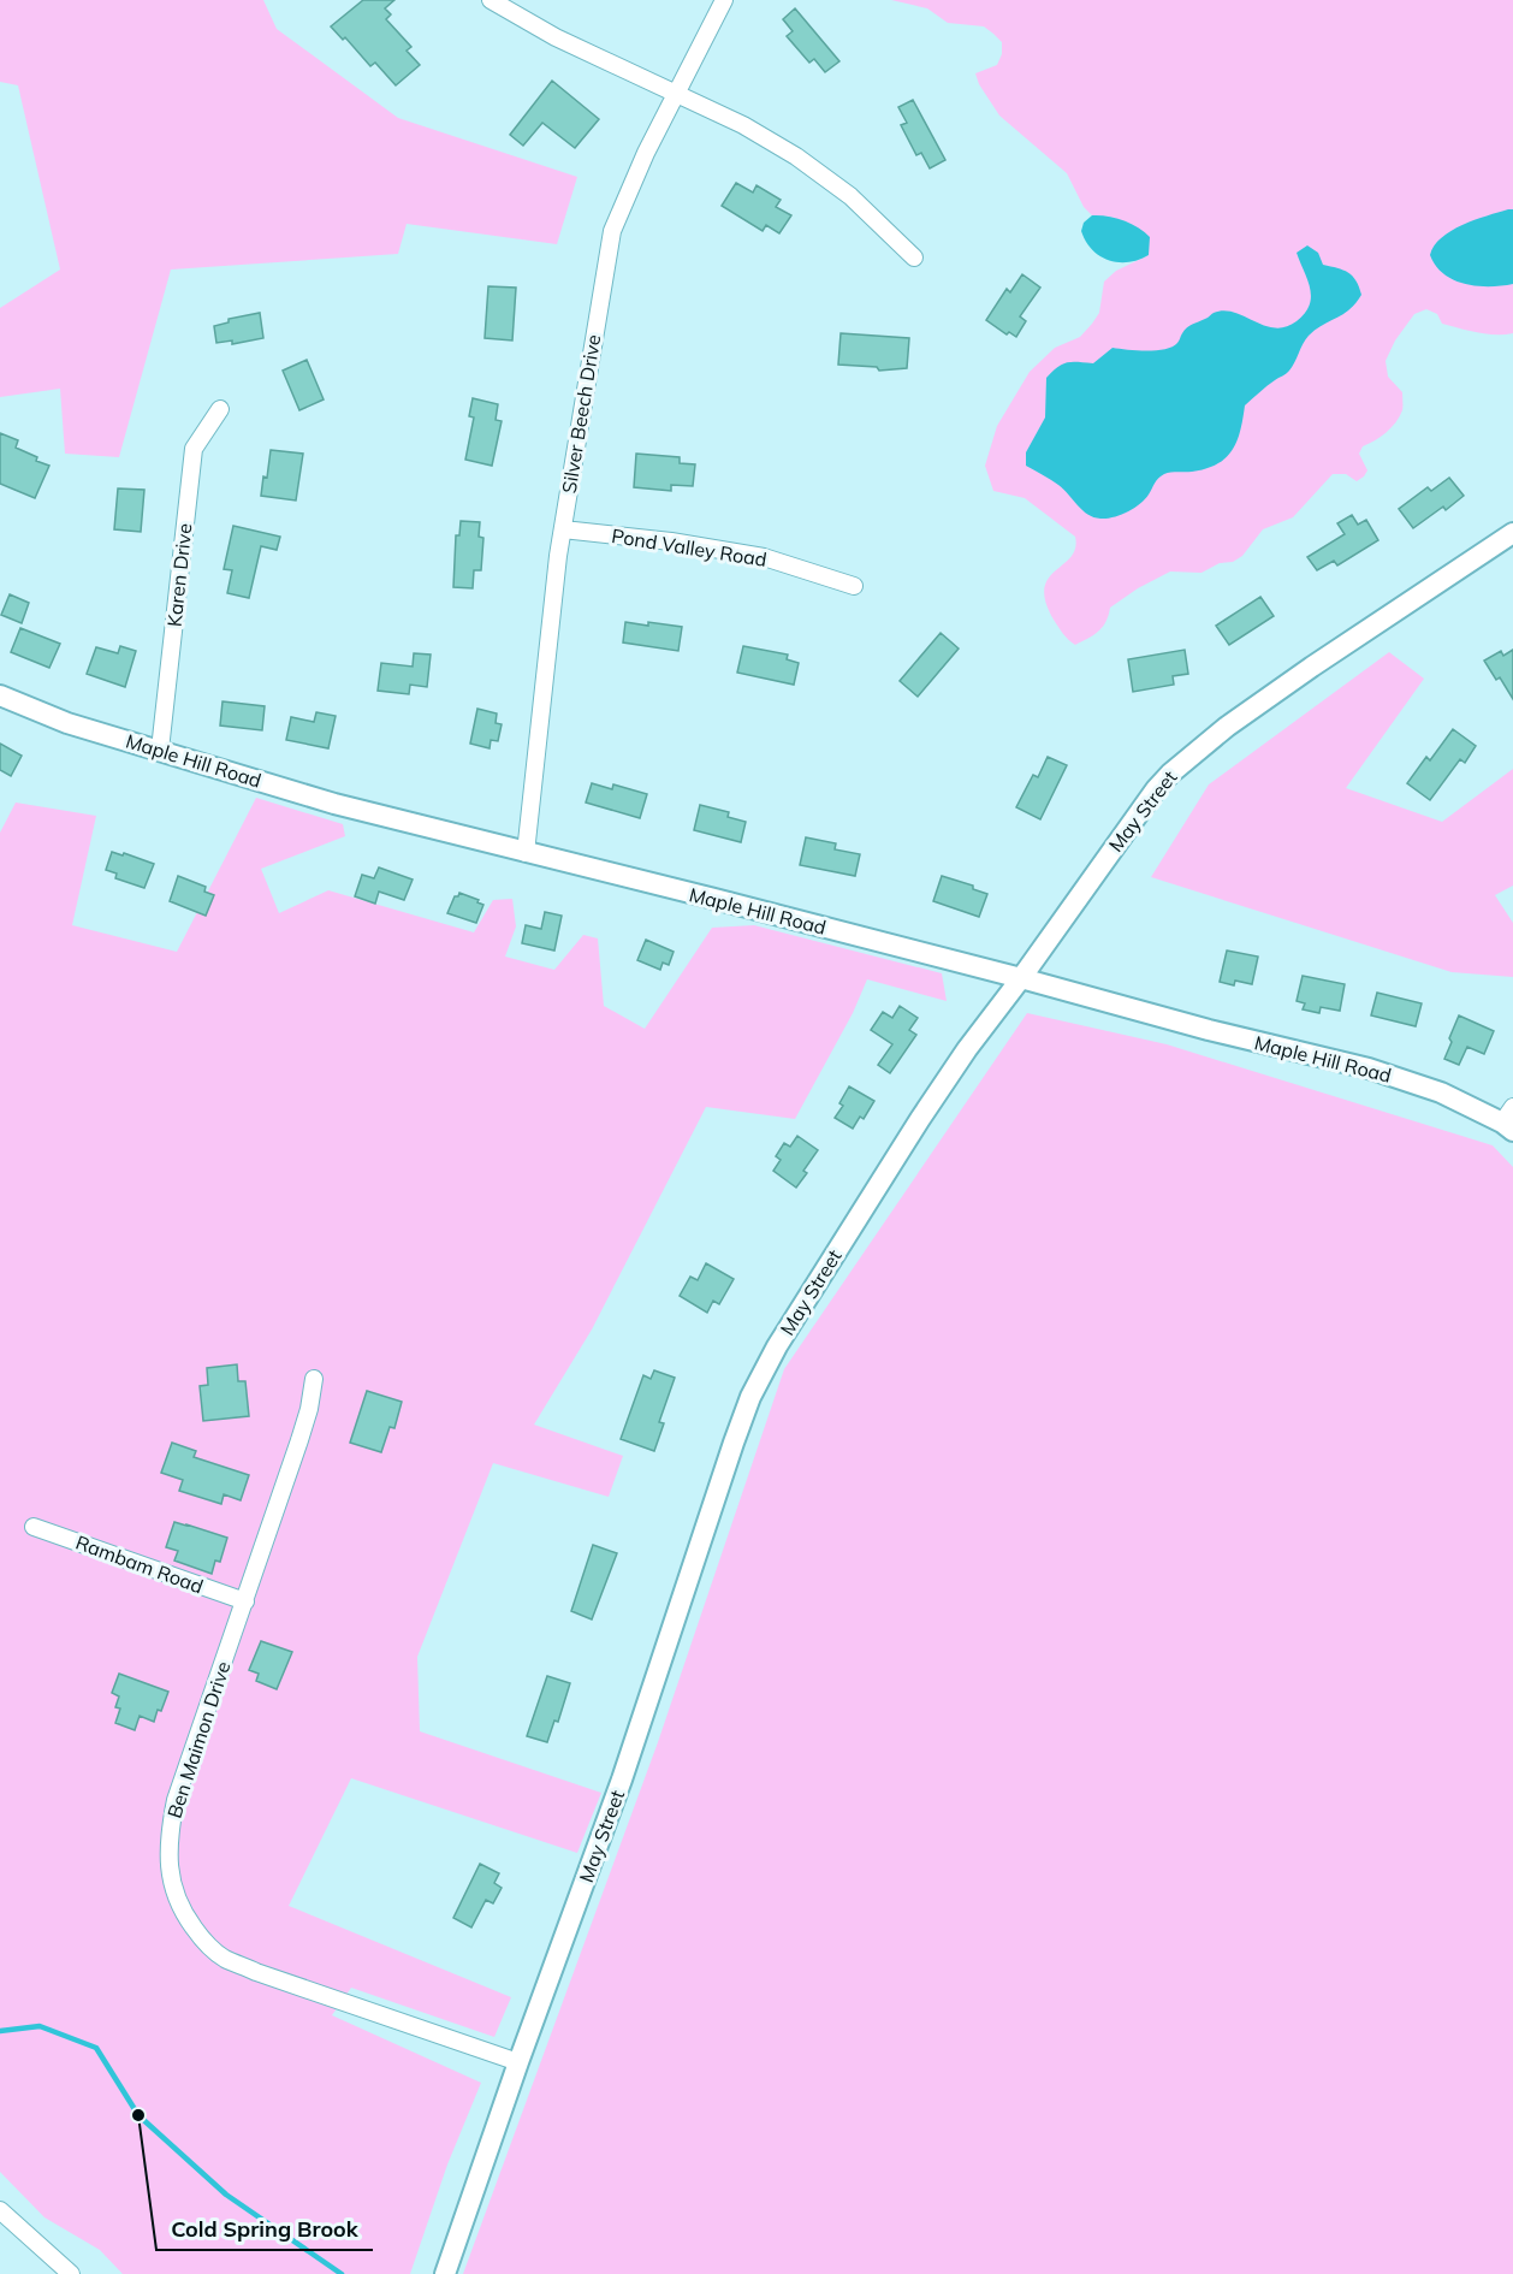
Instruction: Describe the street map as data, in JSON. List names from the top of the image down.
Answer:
{
  "streets": {
    "street": [
      "Silver Beech Drive",
      "Pond Valley Road",
      "Karen Drive",
      "Maple Hill Road",
      "May Street",
      "Rambam Road",
      "Ben Maimon Drive"
    ]
  },
  "crossings": [
    ["Silver Beech Drive", "Pond Valley Road"],
    ["Silver Beech Drive", "Maple Hill Road"],
    ["Karen Drive", "Maple Hill Road"],
    ["Maple Hill Road", "May Street"],
    ["May Street", "Ben Maimon Drive"],
    ["Rambam Road", "Ben Maimon Drive"]
  ],
  "places": ["Cold Spring Brook"]
}
